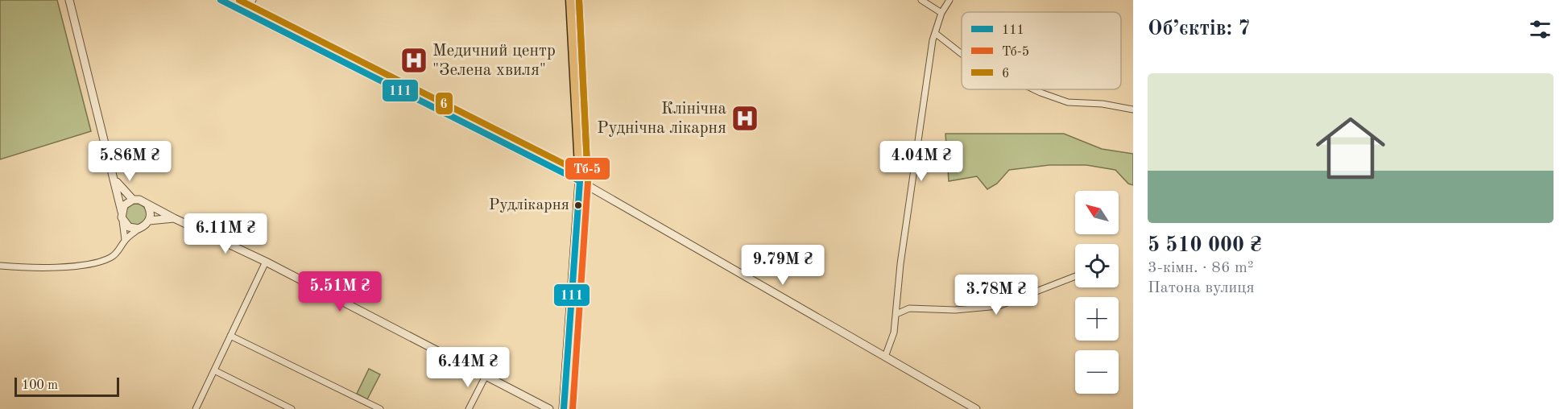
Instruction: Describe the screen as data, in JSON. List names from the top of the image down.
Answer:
{
  "places": {
    "hospital": ["Медичний центр \"Зелена хвиля\"", "Клінічна Руднічна лікарня"],
    "other": ["Рудлікарня"]
  },
  "lines": ["transit line 111", "transit line Тб-5", "transit line 6"],
  "legend": ["111", "Тб-5", "6"],
  "scale_bar": "100 m",
  "north": "top left",
  "page": {
    "heading": "Об’єктів: 7",
    "list": [
      {
        "name": "5 510 000 ₴",
        "note": "3-кімн. · 86 m² · Патона вулиця"
      }
    ],
    "price": [
      "5.86M ₴",
      "4.04M ₴",
      "6.11M ₴",
      "9.79M ₴",
      "5.51M ₴",
      "3.78M ₴",
      "6.44M ₴"
    ],
    "map_buttons": ["+", "−"],
    "scale": "100 m"
  }
}
